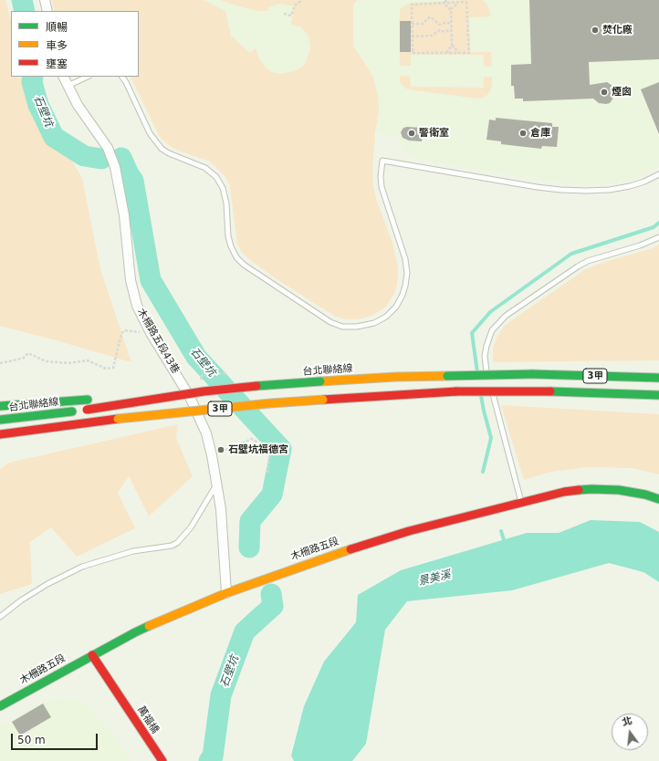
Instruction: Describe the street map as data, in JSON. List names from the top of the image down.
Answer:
{
  "streets": {
    "main road": [
      "台北聯絡線",
      "3甲",
      "木柵路五段",
      "萬福橋"
    ],
    "street": ["木柵路五段43巷"]
  },
  "crossings": [
    ["木柵路五段43巷", "木柵路五段"],
    ["木柵路五段", "萬福橋"]
  ],
  "water": ["石壁坑", "景美溪"],
  "places": [
    "焚化廠",
    "煙囪",
    "警衛室",
    "倉庫",
    "石壁坑福德宮"
  ],
  "legend": ["順暢", "車多", "壅塞"],
  "scale_bar": "50 m",
  "north": "top"
}
